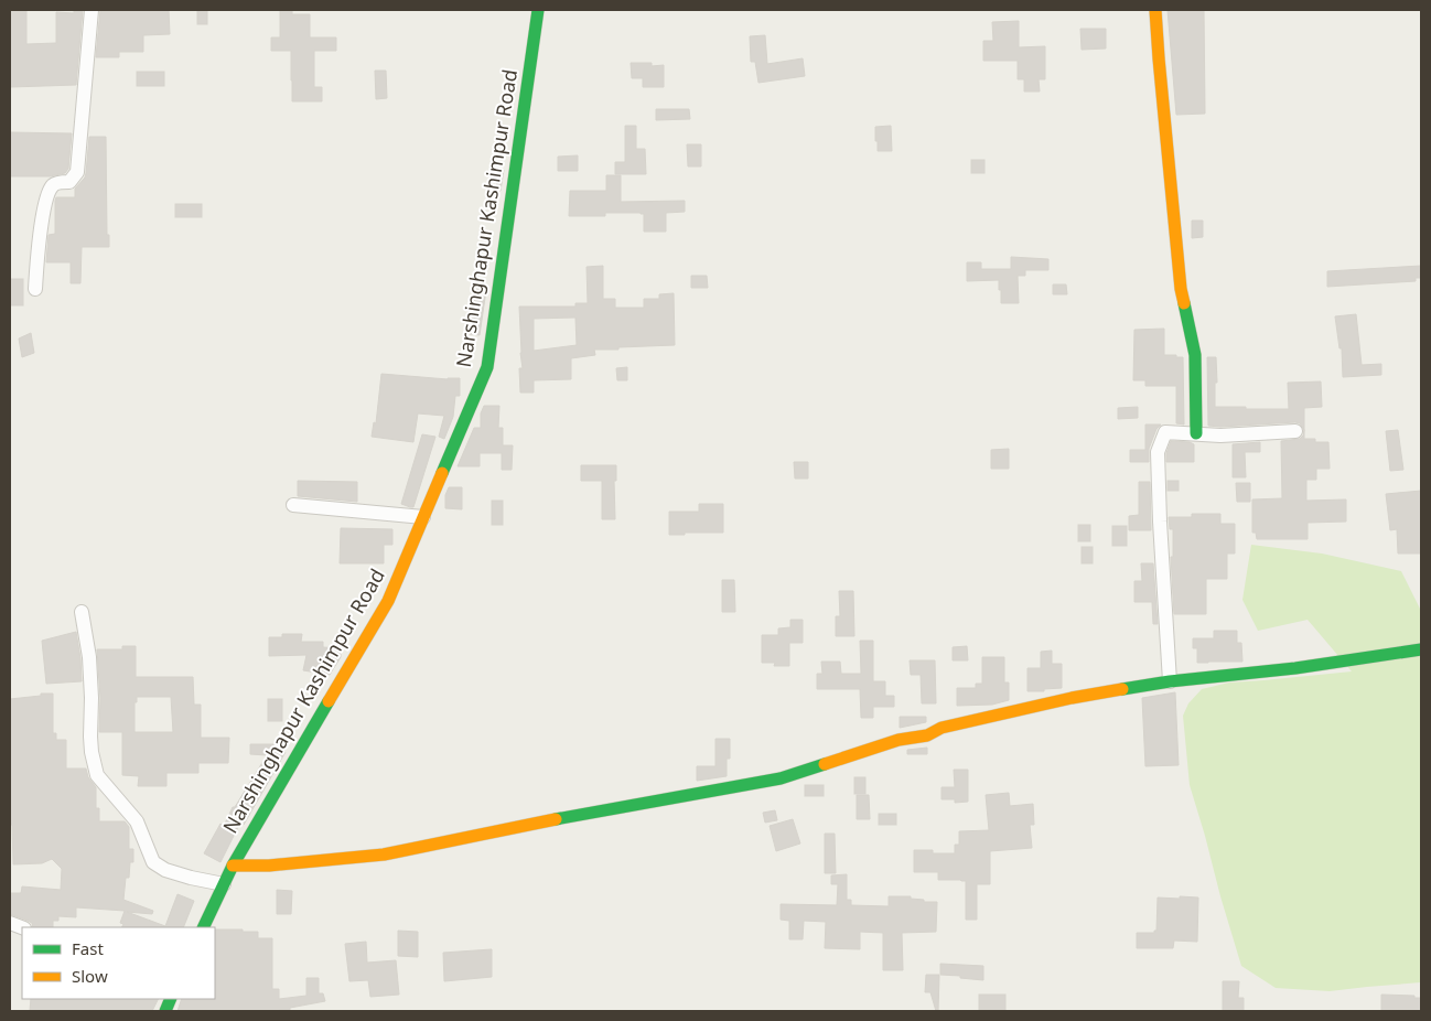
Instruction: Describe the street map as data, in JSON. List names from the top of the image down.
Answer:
{
  "streets": {
    "street": ["Narshinghapur Kashimpur Road"]
  },
  "legend": ["Fast", "Slow"]
}
